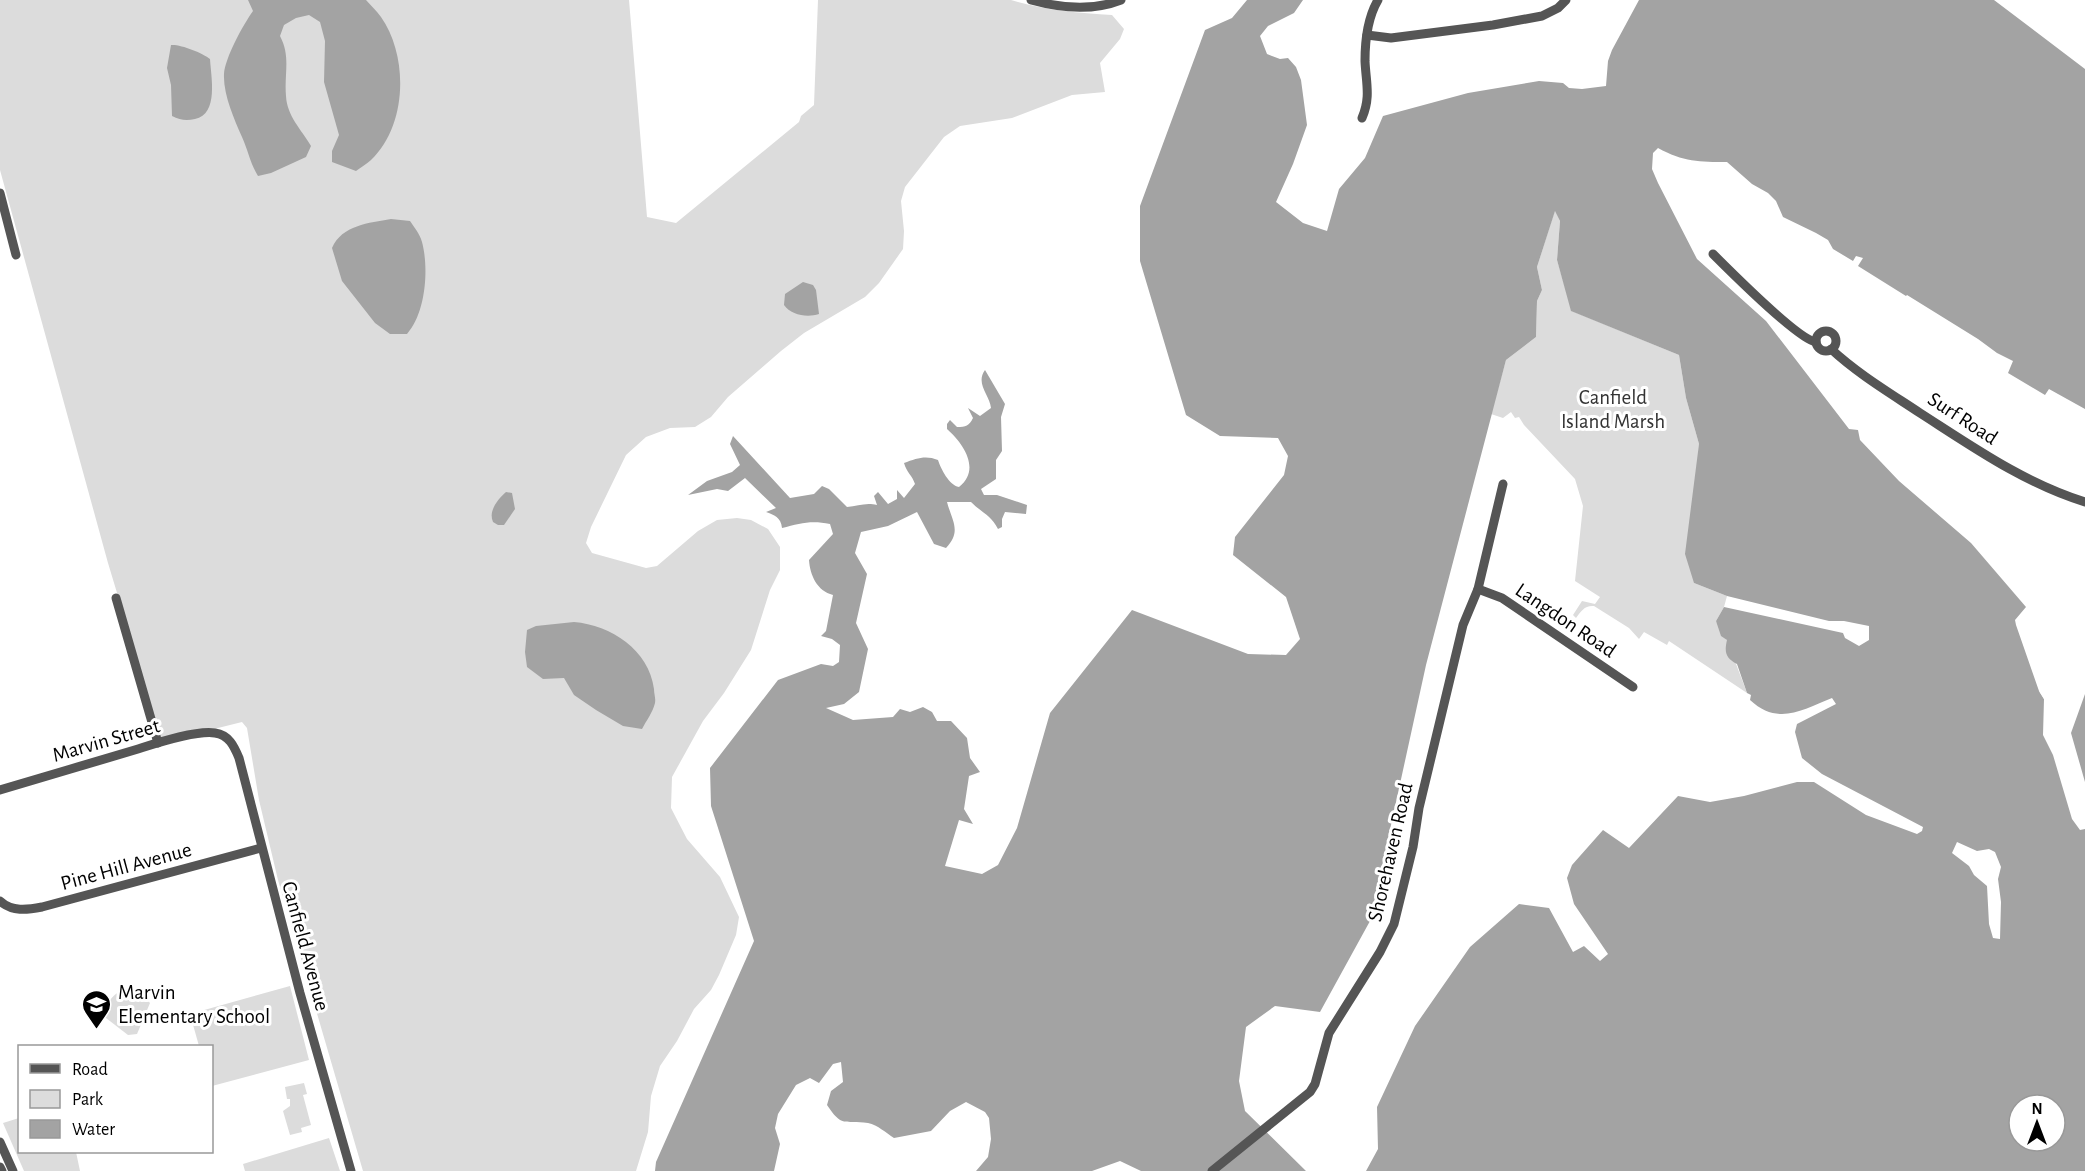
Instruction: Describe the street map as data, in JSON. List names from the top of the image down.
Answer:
{
  "streets": {
    "street": [
      "Surf Road",
      "Langdon Road",
      "Marvin Street",
      "Shorehaven Road",
      "Pine Hill Avenue",
      "Canfield Avenue"
    ]
  },
  "crossings": [
    ["Langdon Road", "Shorehaven Road"],
    ["Marvin Street", "Canfield Avenue"],
    ["Pine Hill Avenue", "Canfield Avenue"]
  ],
  "parks": ["Canfield Island Marsh"],
  "places": {
    "school or university": ["Marvin Elementary School"]
  },
  "legend": ["Road", "Park", "Water"],
  "north": "top"
}
